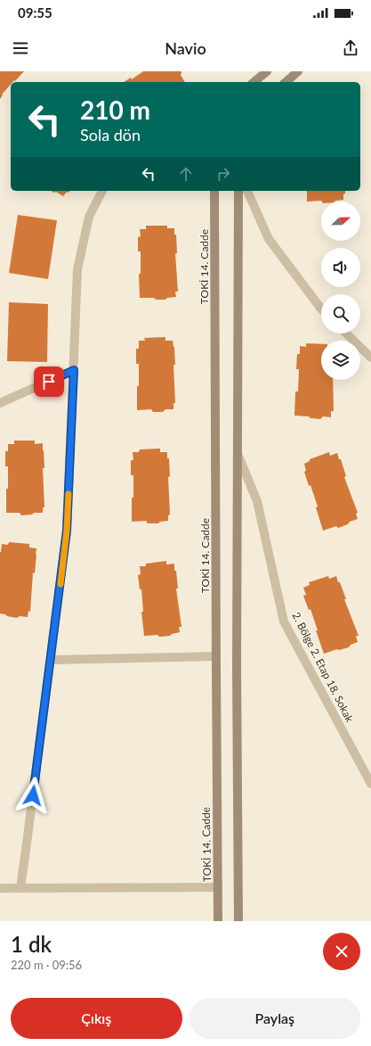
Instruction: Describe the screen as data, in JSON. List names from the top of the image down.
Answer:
{
  "streets": {
    "main road": ["TOKİ 14. Cadde"],
    "street": ["2. Bölge 2. Etap 18. Sokak"]
  },
  "north": "right",
  "page": {
    "status": "09:55",
    "header": "Navio",
    "turn": ["210 m", "Sola dön"],
    "heading": ["1 dk", "220 m · 09:56"],
    "buttons": ["Çıkış", "Paylaş"]
  }
}
